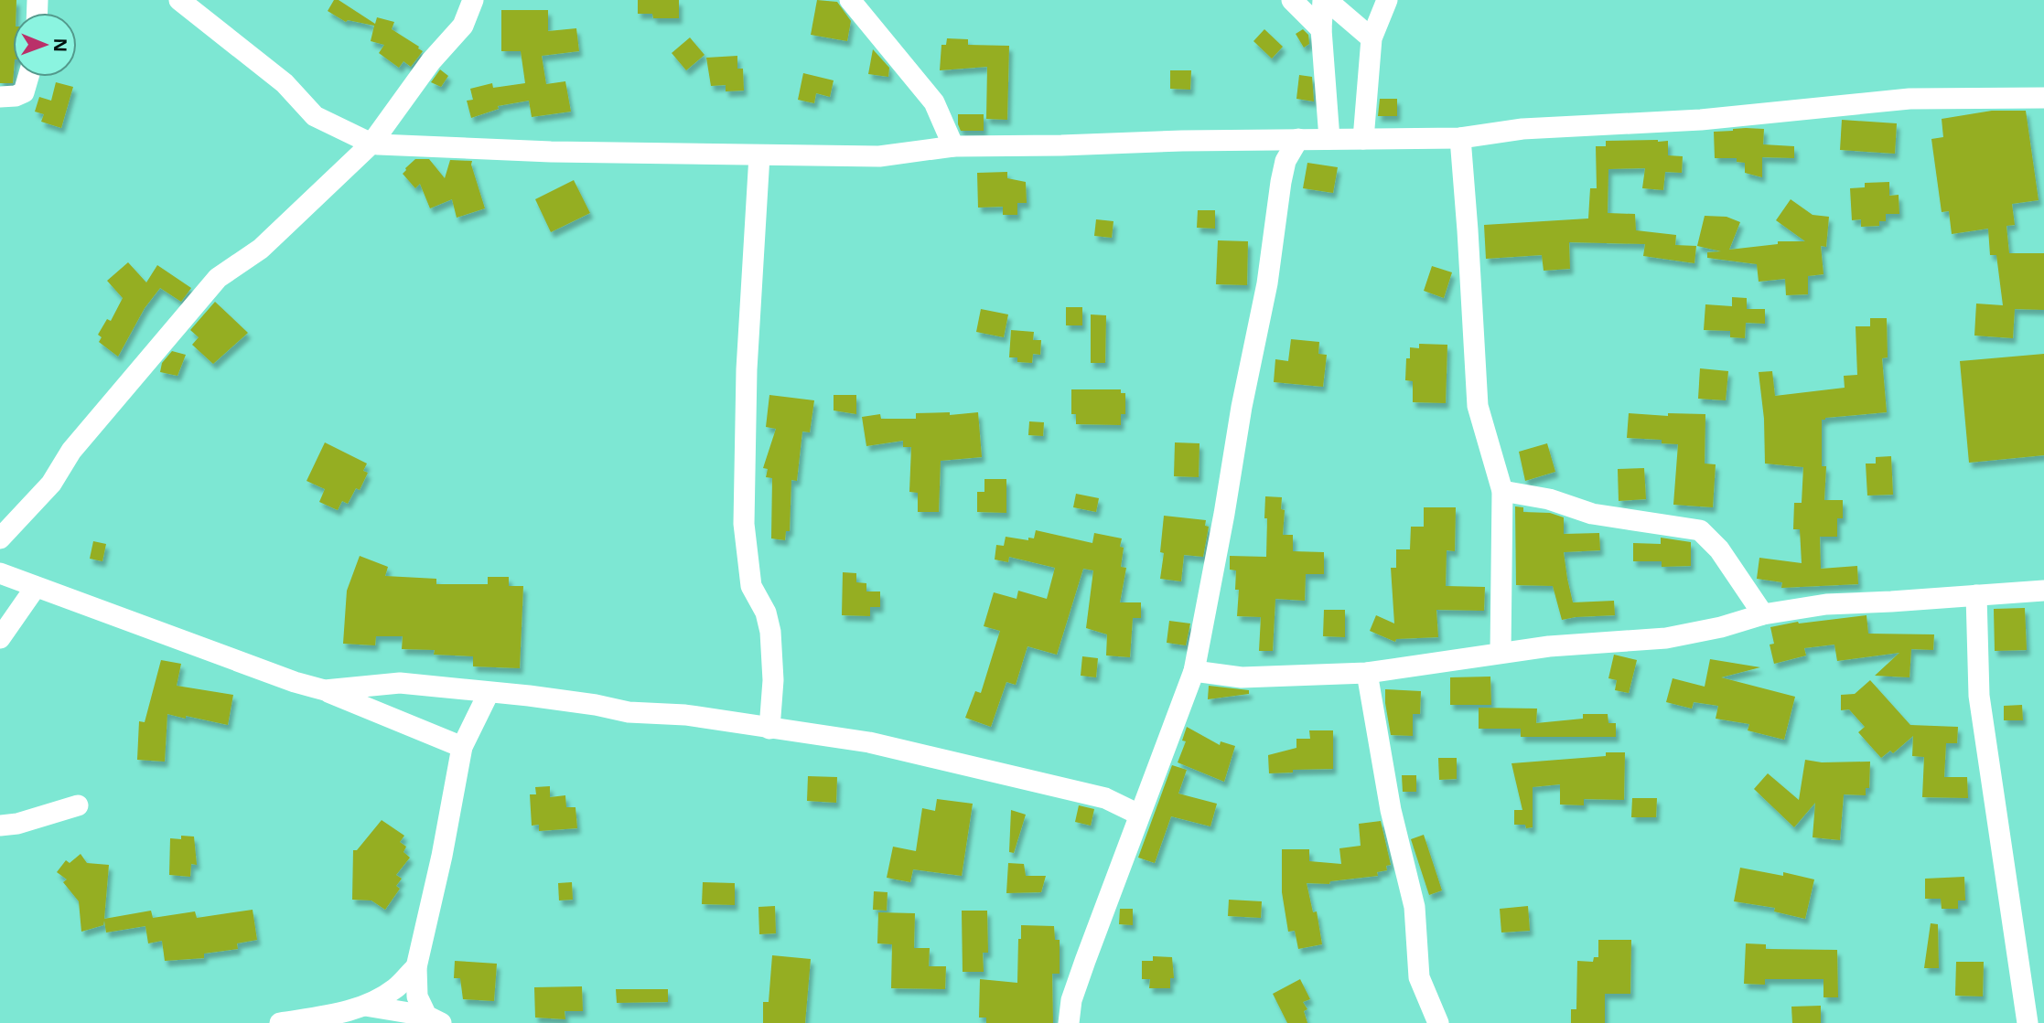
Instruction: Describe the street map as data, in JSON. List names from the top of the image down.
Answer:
{
  "north": "right"
}
